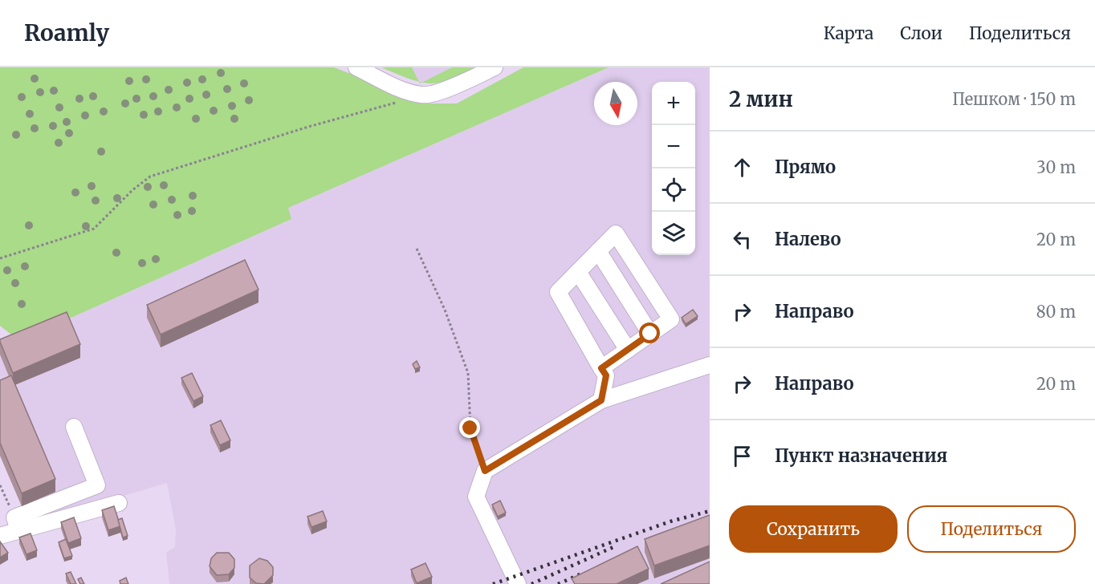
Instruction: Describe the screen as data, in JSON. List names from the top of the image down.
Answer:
{
  "north": "bottom",
  "page": {
    "header": "Roamly",
    "nav": ["Карта", "Слои", "Поделиться"],
    "heading": ["2 мин", "Пешком · 150 m"],
    "map_buttons": ["+", "−"],
    "list": [
      ["Прямо", "30 m"],
      ["Налево", "20 m"],
      ["Направо", "80 m"],
      ["Направо", "20 m"],
      "Пункт назначения"
    ],
    "buttons": ["Сохранить", "Поделиться"]
  }
}
